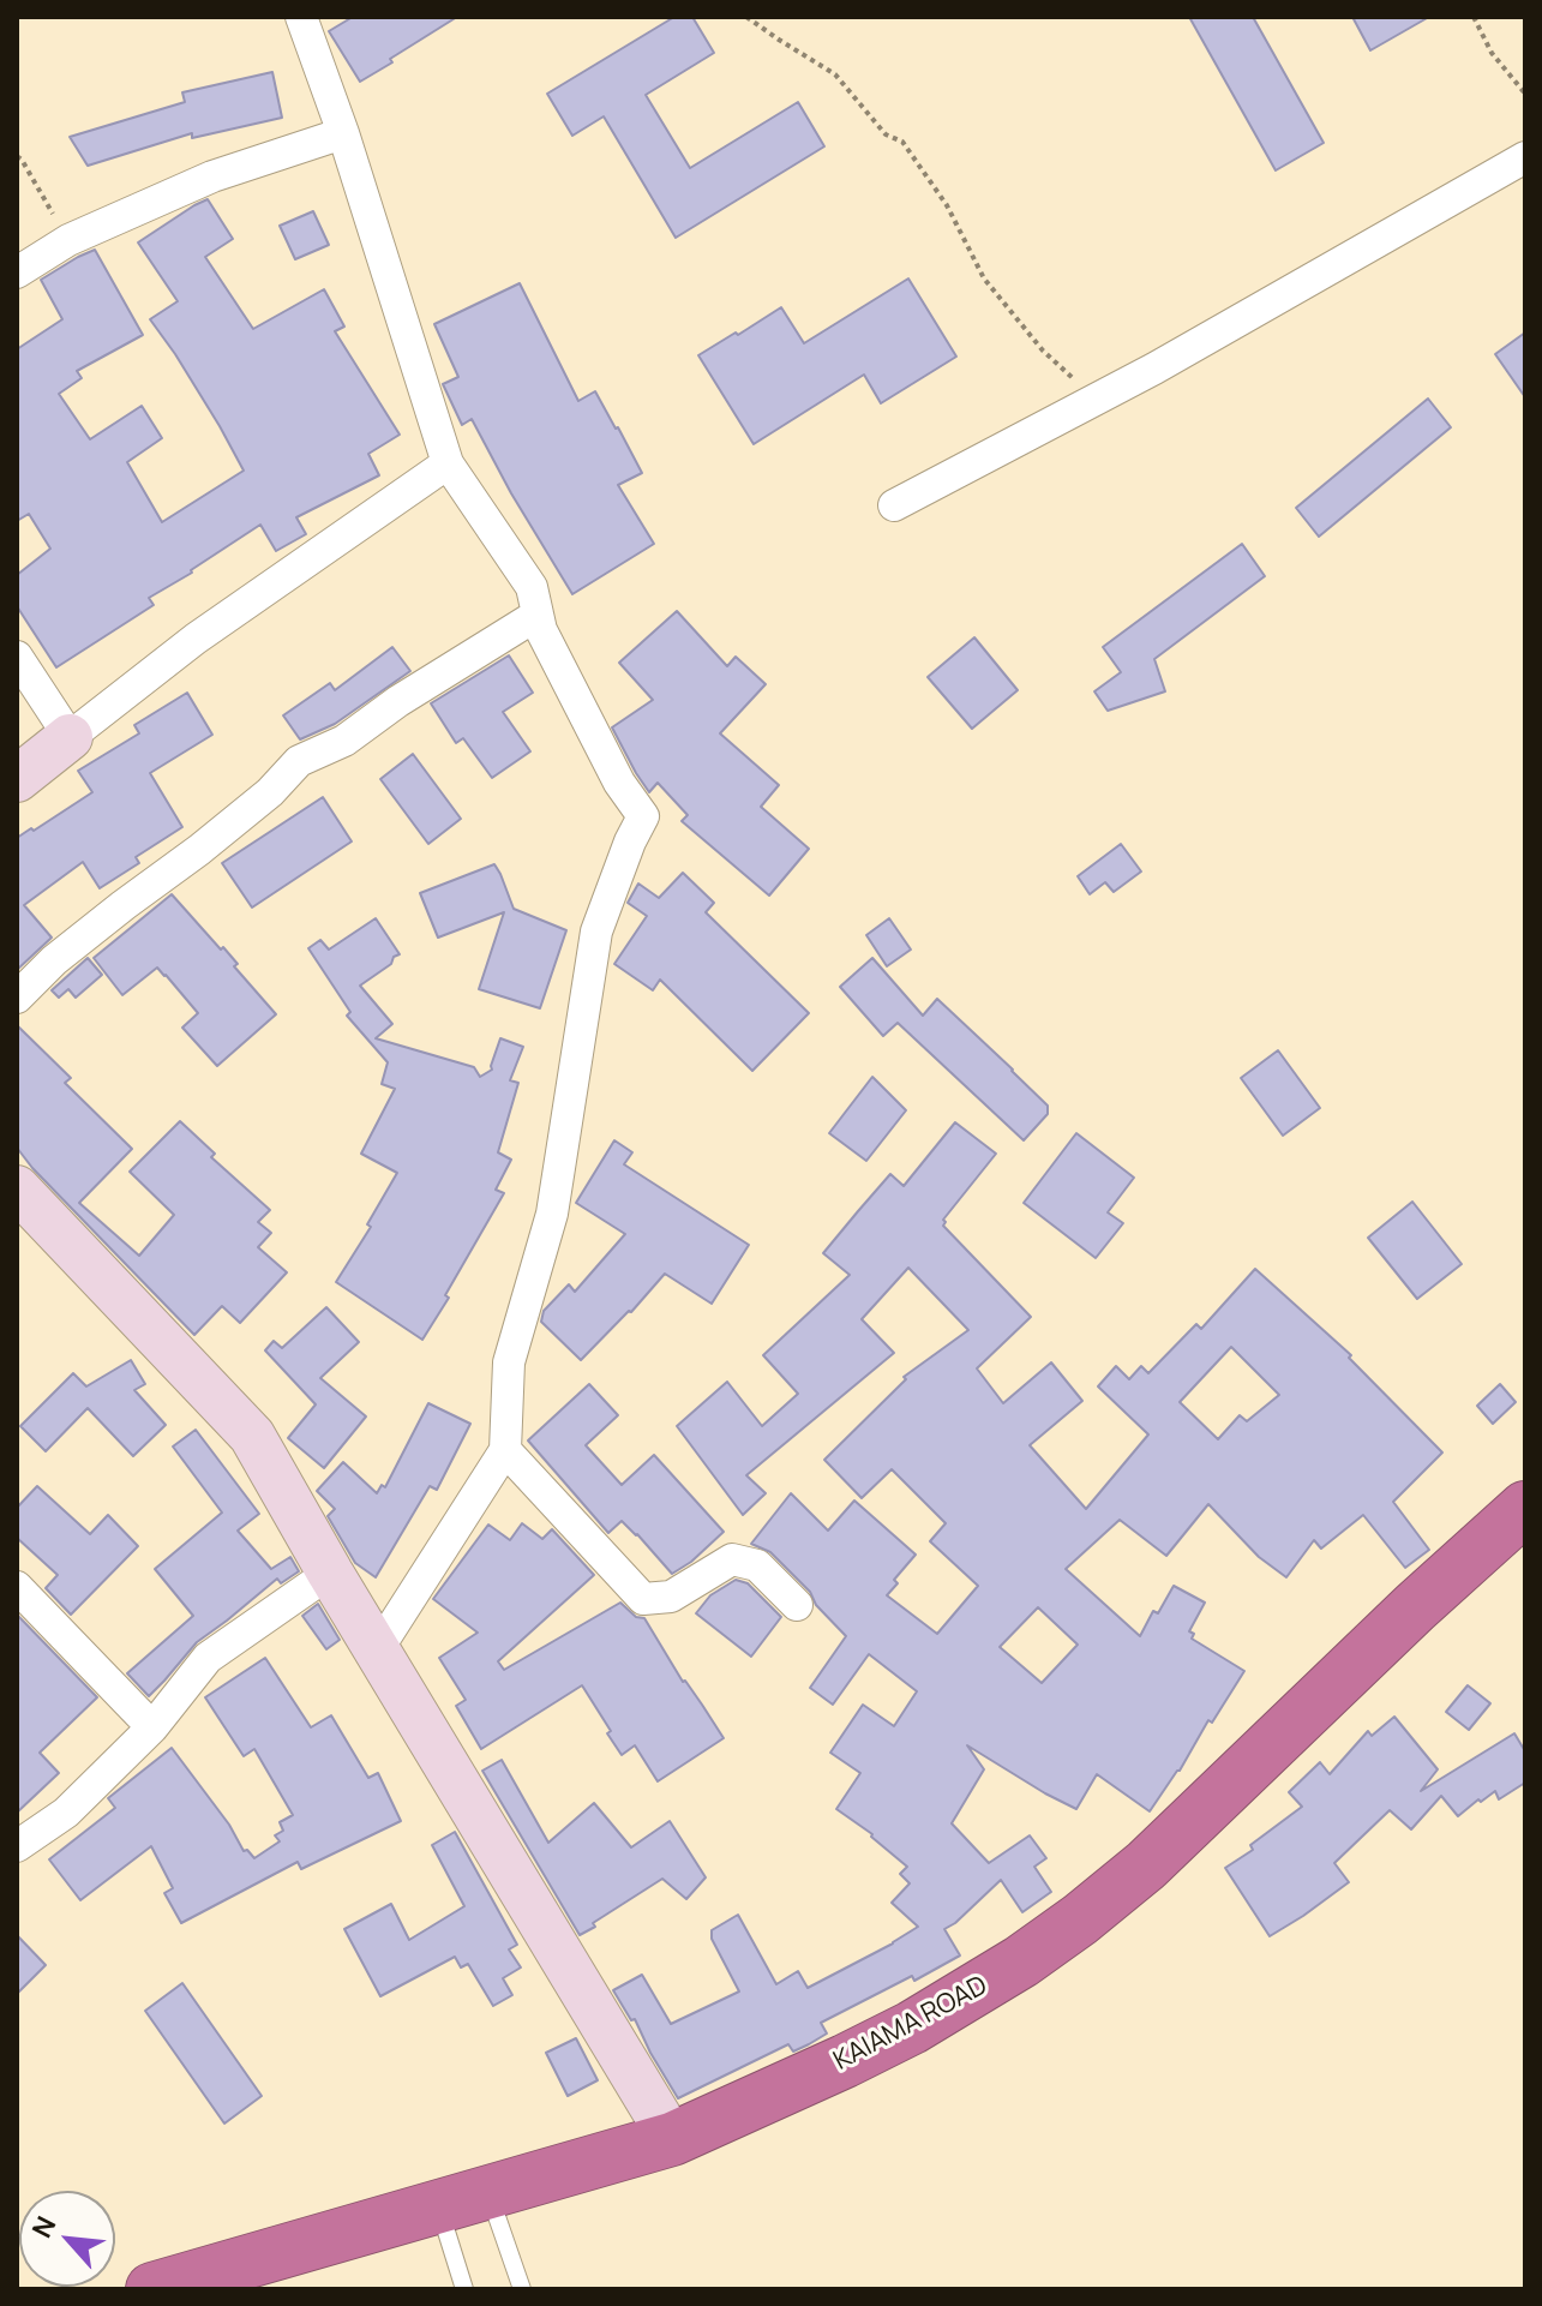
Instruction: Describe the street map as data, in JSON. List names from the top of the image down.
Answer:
{
  "streets": {
    "highway": ["KAIAMA ROAD"]
  },
  "north": "top left"
}
